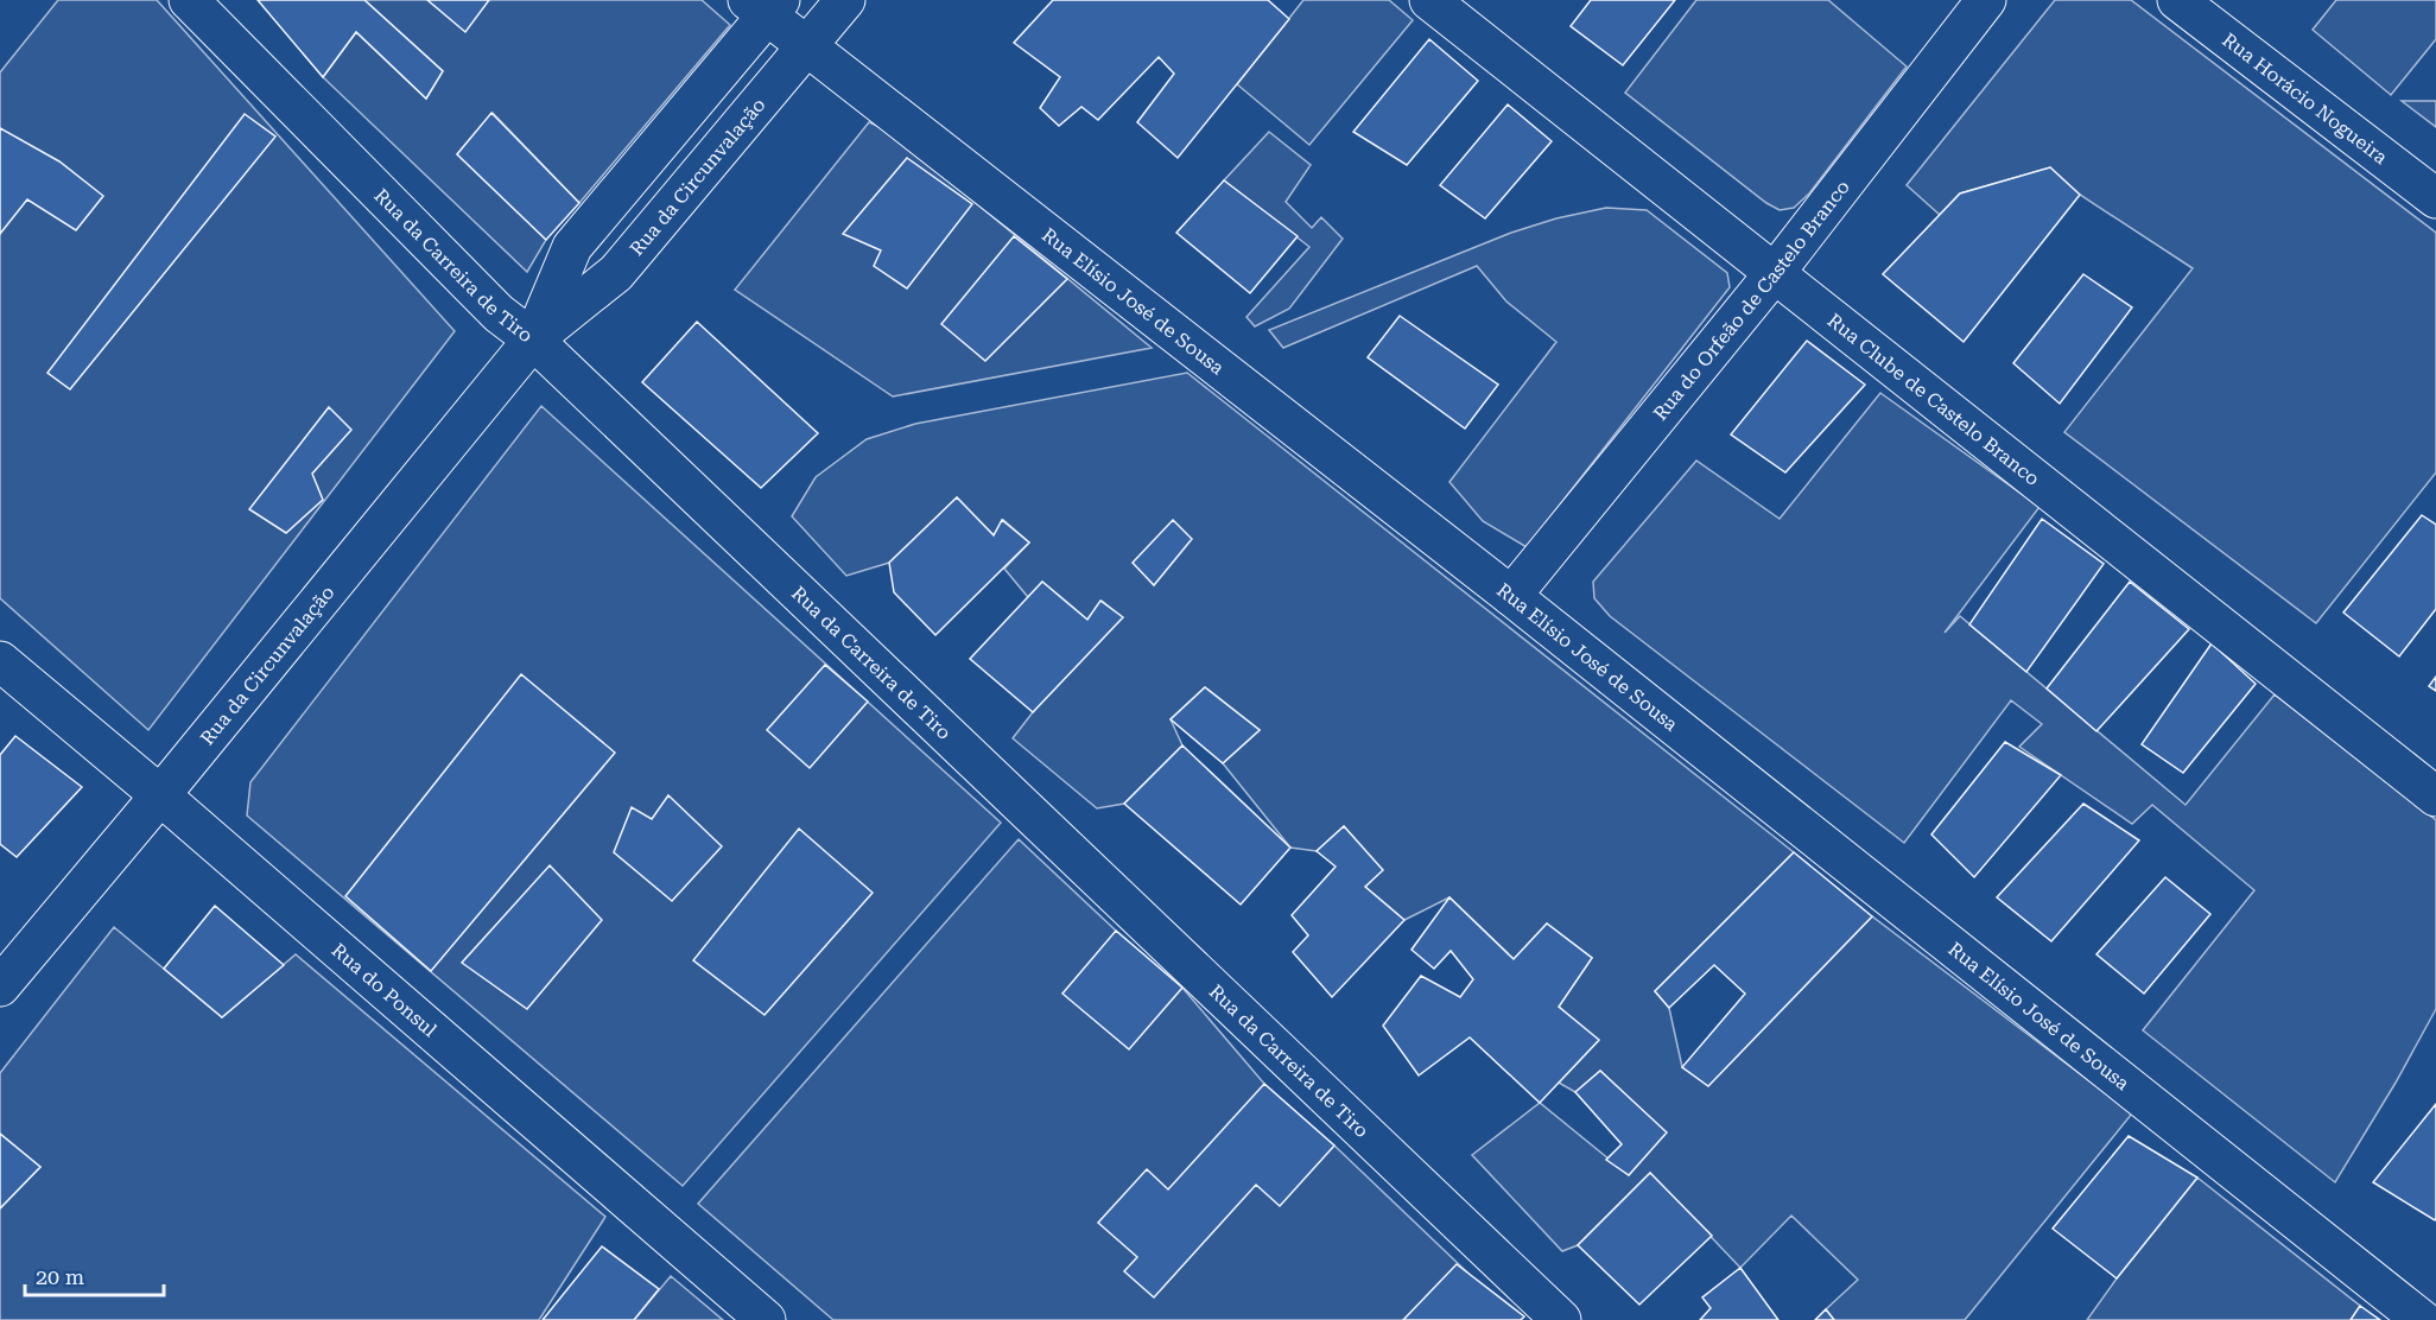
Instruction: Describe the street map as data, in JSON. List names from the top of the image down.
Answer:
{
  "streets": {
    "street": [
      "Rua Horácio Nogueira",
      "Rua da Circunvalação",
      "Rua da Carreira de Tiro",
      "Rua do Orfeão de Castelo Branco",
      "Rua Elísio José de Sousa",
      "Rua Clube de Castelo Branco",
      "Rua do Ponsul"
    ]
  },
  "crossings": [
    ["Rua da Circunvalação", "Rua da Carreira de Tiro"],
    ["Rua da Circunvalação", "Rua Elísio José de Sousa"],
    ["Rua da Circunvalação", "Rua do Ponsul"],
    ["Rua do Orfeão de Castelo Branco", "Rua Elísio José de Sousa"],
    ["Rua do Orfeão de Castelo Branco", "Rua Clube de Castelo Branco"]
  ],
  "scale_bar": "20 m"
}
